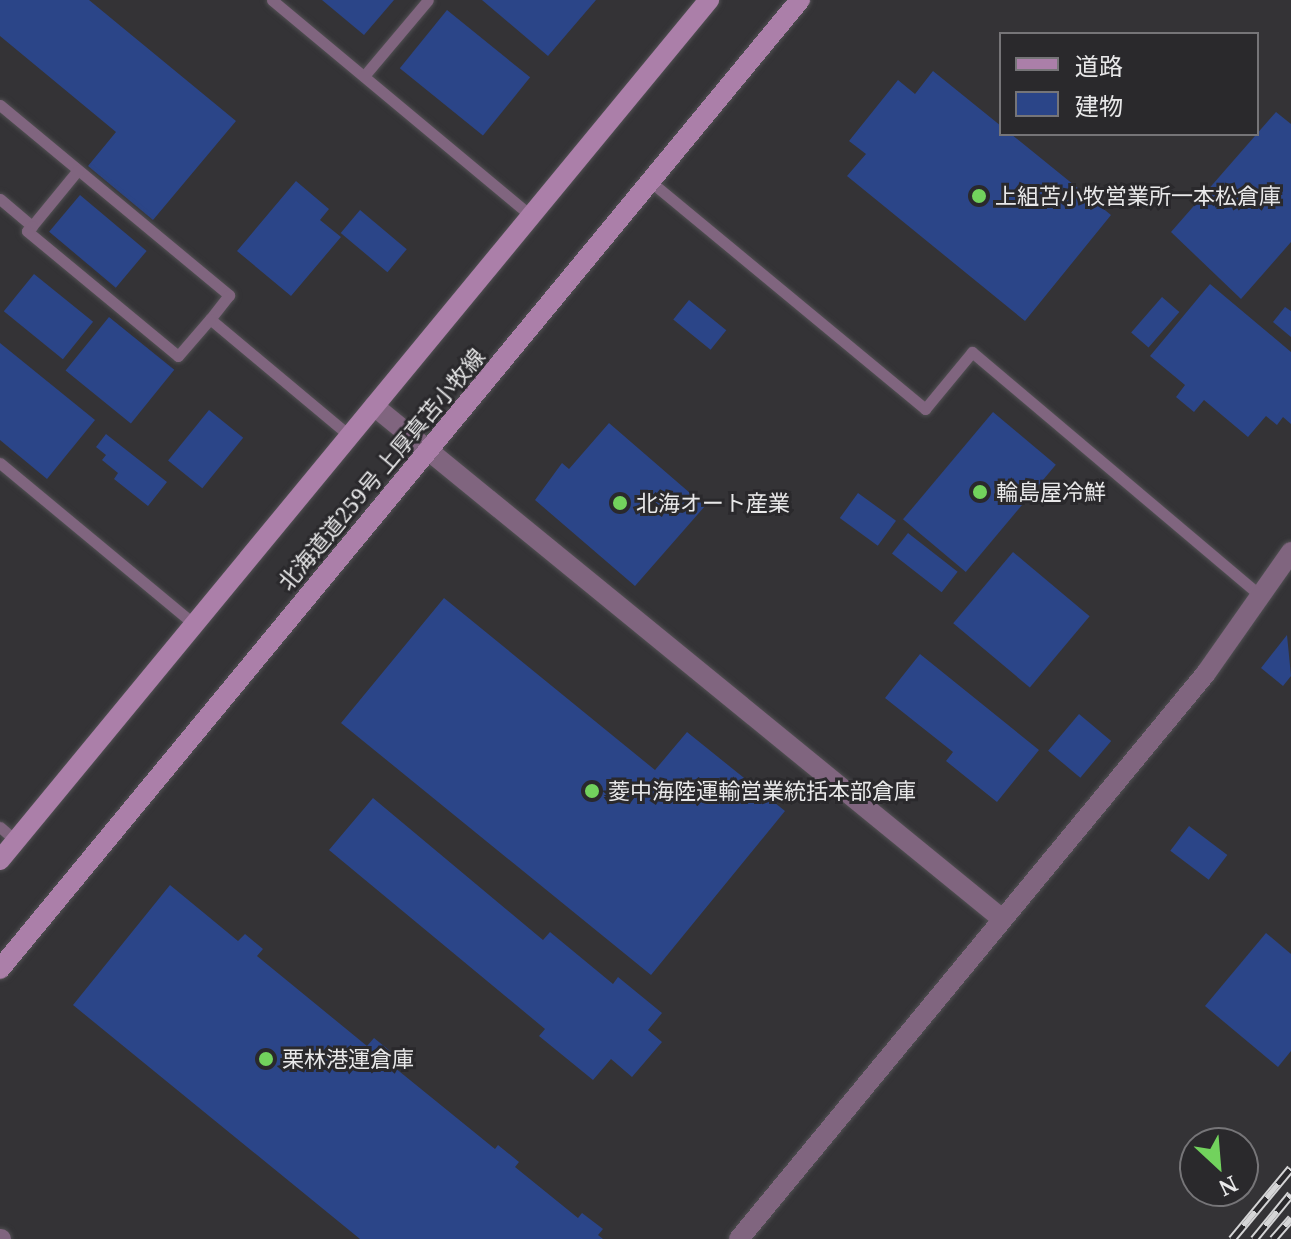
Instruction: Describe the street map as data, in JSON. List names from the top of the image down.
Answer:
{
  "streets": {
    "main road": ["北海道道259号 上厚真苫小牧線"]
  },
  "places": [
    "上組苫小牧営業所一本松倉庫",
    "輪島屋冷鮮",
    "北海オート産業",
    "菱中海陸運輸営業統括本部倉庫",
    "栗林港運倉庫"
  ],
  "legend": ["道路", "建物"],
  "north": "bottom right"
}
